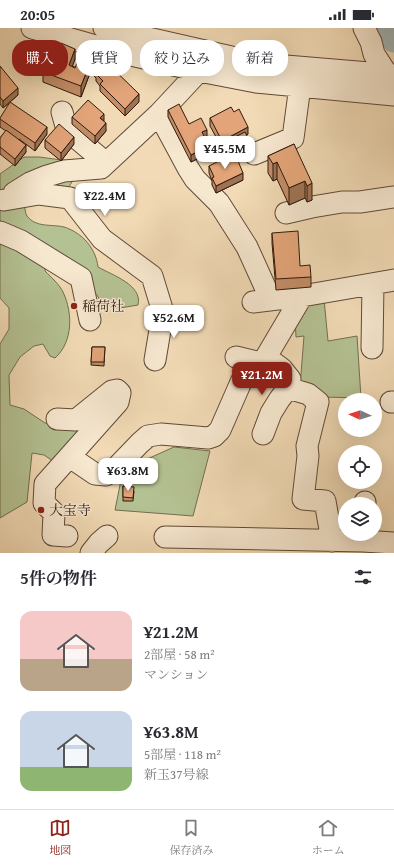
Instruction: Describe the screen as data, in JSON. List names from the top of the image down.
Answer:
{
  "places": ["稲荷社", "大宝寺"],
  "north": "left",
  "page": {
    "status": "20:05",
    "chip": [
      "購入",
      "賃貸",
      "絞り込み",
      "新着"
    ],
    "price": [
      "¥45.5M",
      "¥22.4M",
      "¥52.6M",
      "¥21.2M",
      "¥63.8M"
    ],
    "heading": "5件の物件",
    "list": [
      {
        "name": "¥21.2M",
        "note": "2部屋 · 58 m² · マンション"
      },
      {
        "name": "¥63.8M",
        "note": "5部屋 · 118 m² · 新玉37号線"
      }
    ],
    "tabs": ["地図", "保存済み", "ホーム"]
  }
}
